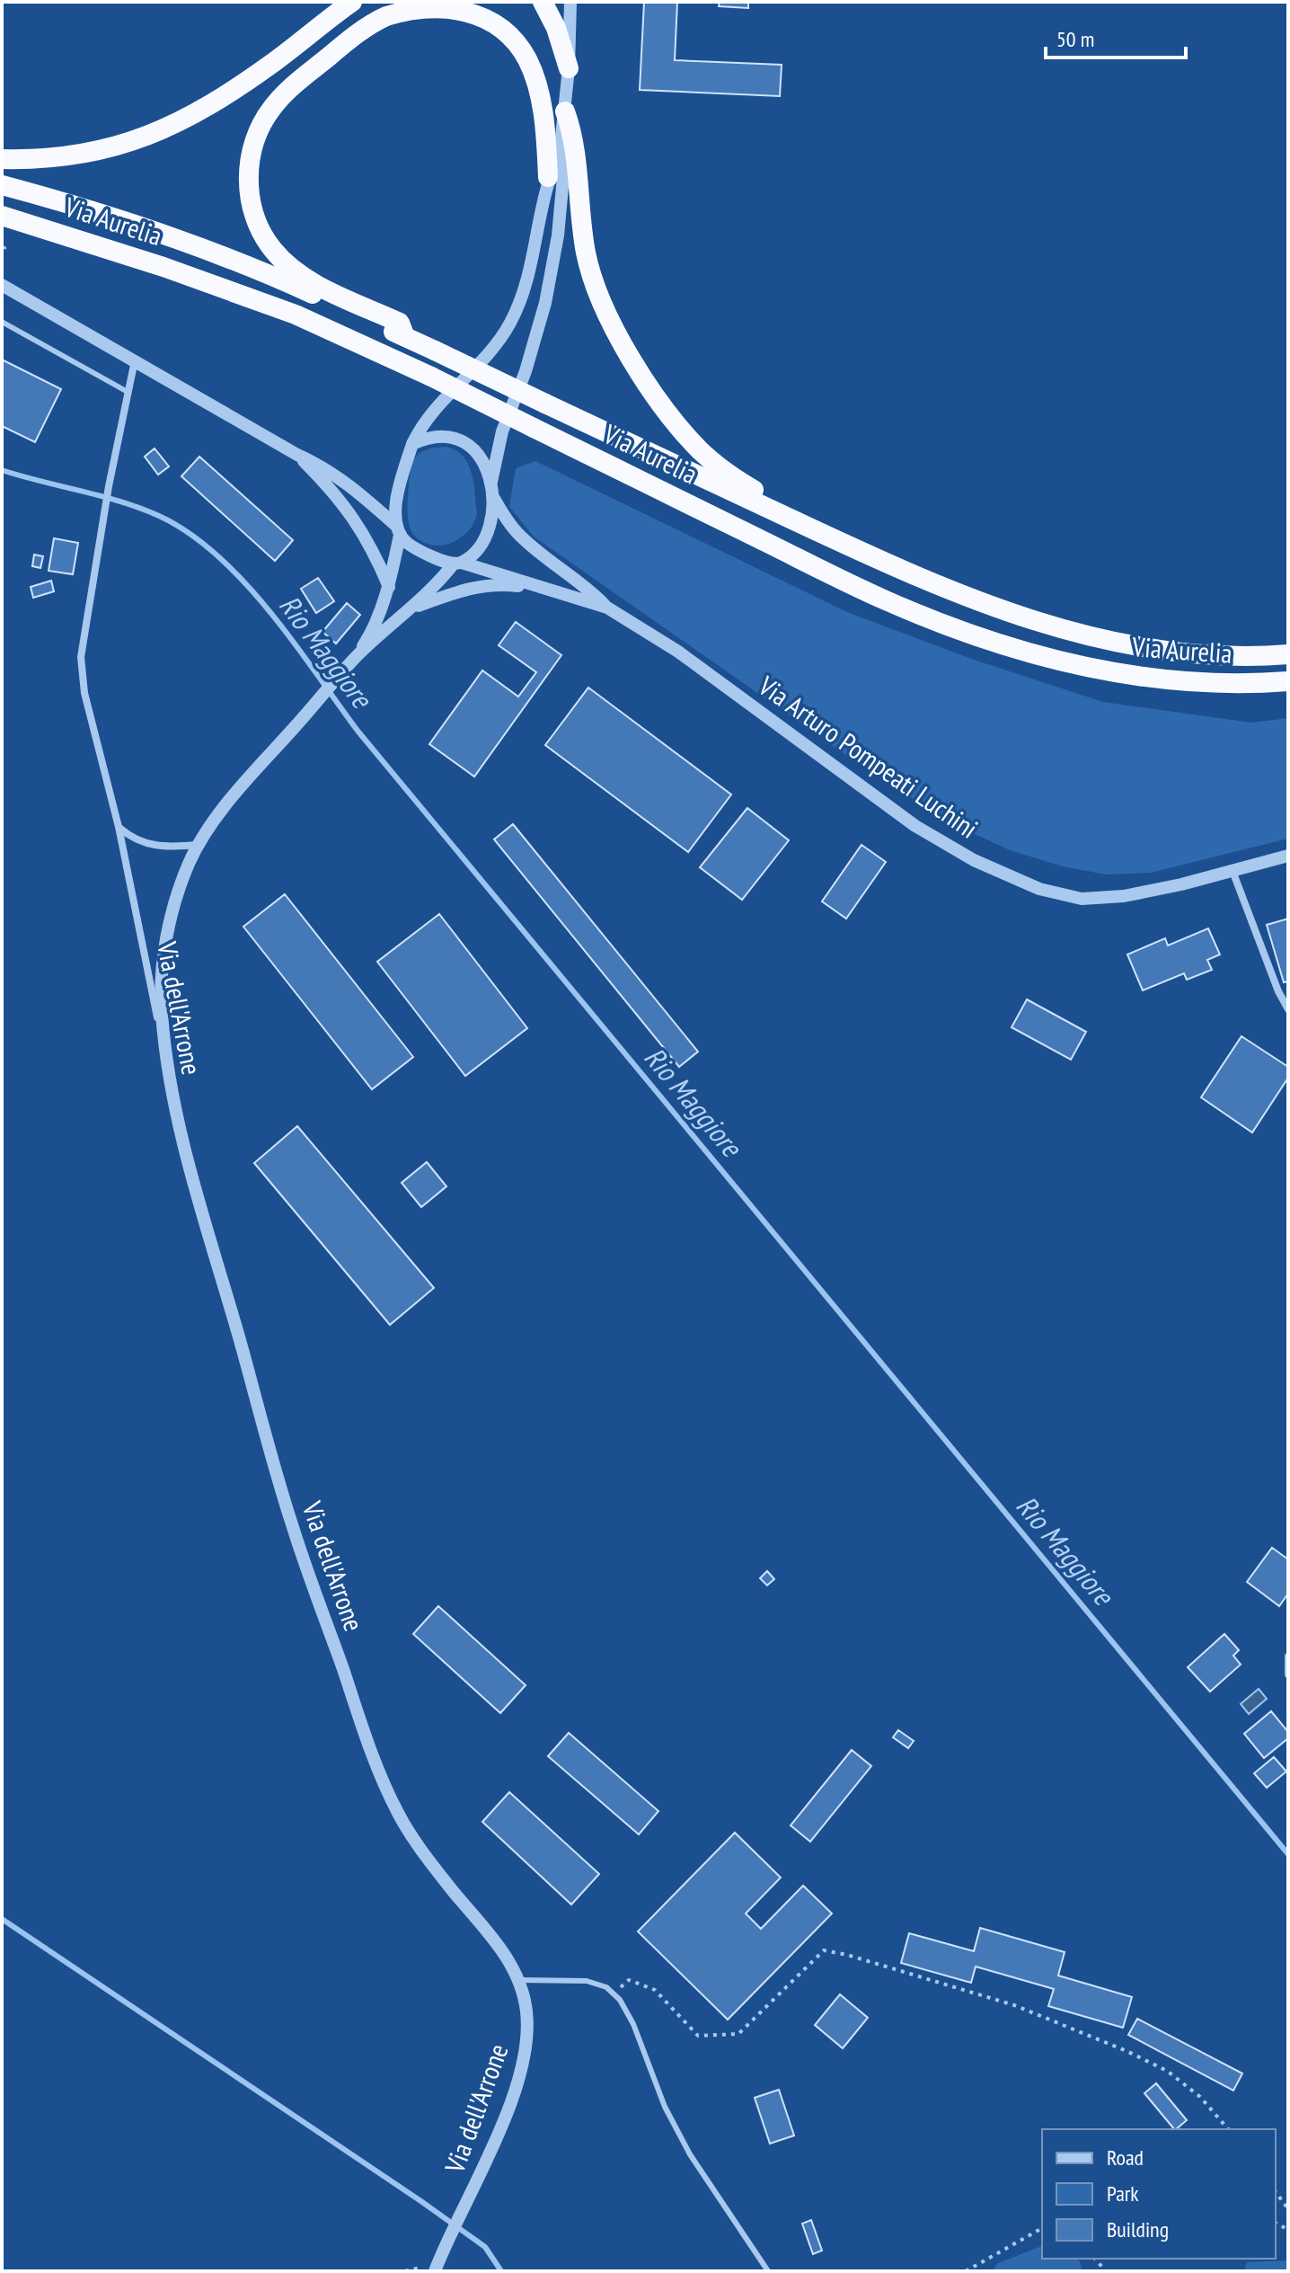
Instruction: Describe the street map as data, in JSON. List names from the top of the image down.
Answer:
{
  "streets": {
    "highway": ["Via Aurelia"],
    "street": ["Via Arturo Pompeati Luchini", "Via dell'Arrone"]
  },
  "water": ["Rio Maggiore"],
  "legend": ["Road", "Park", "Building"],
  "scale_bar": "50 m"
}
